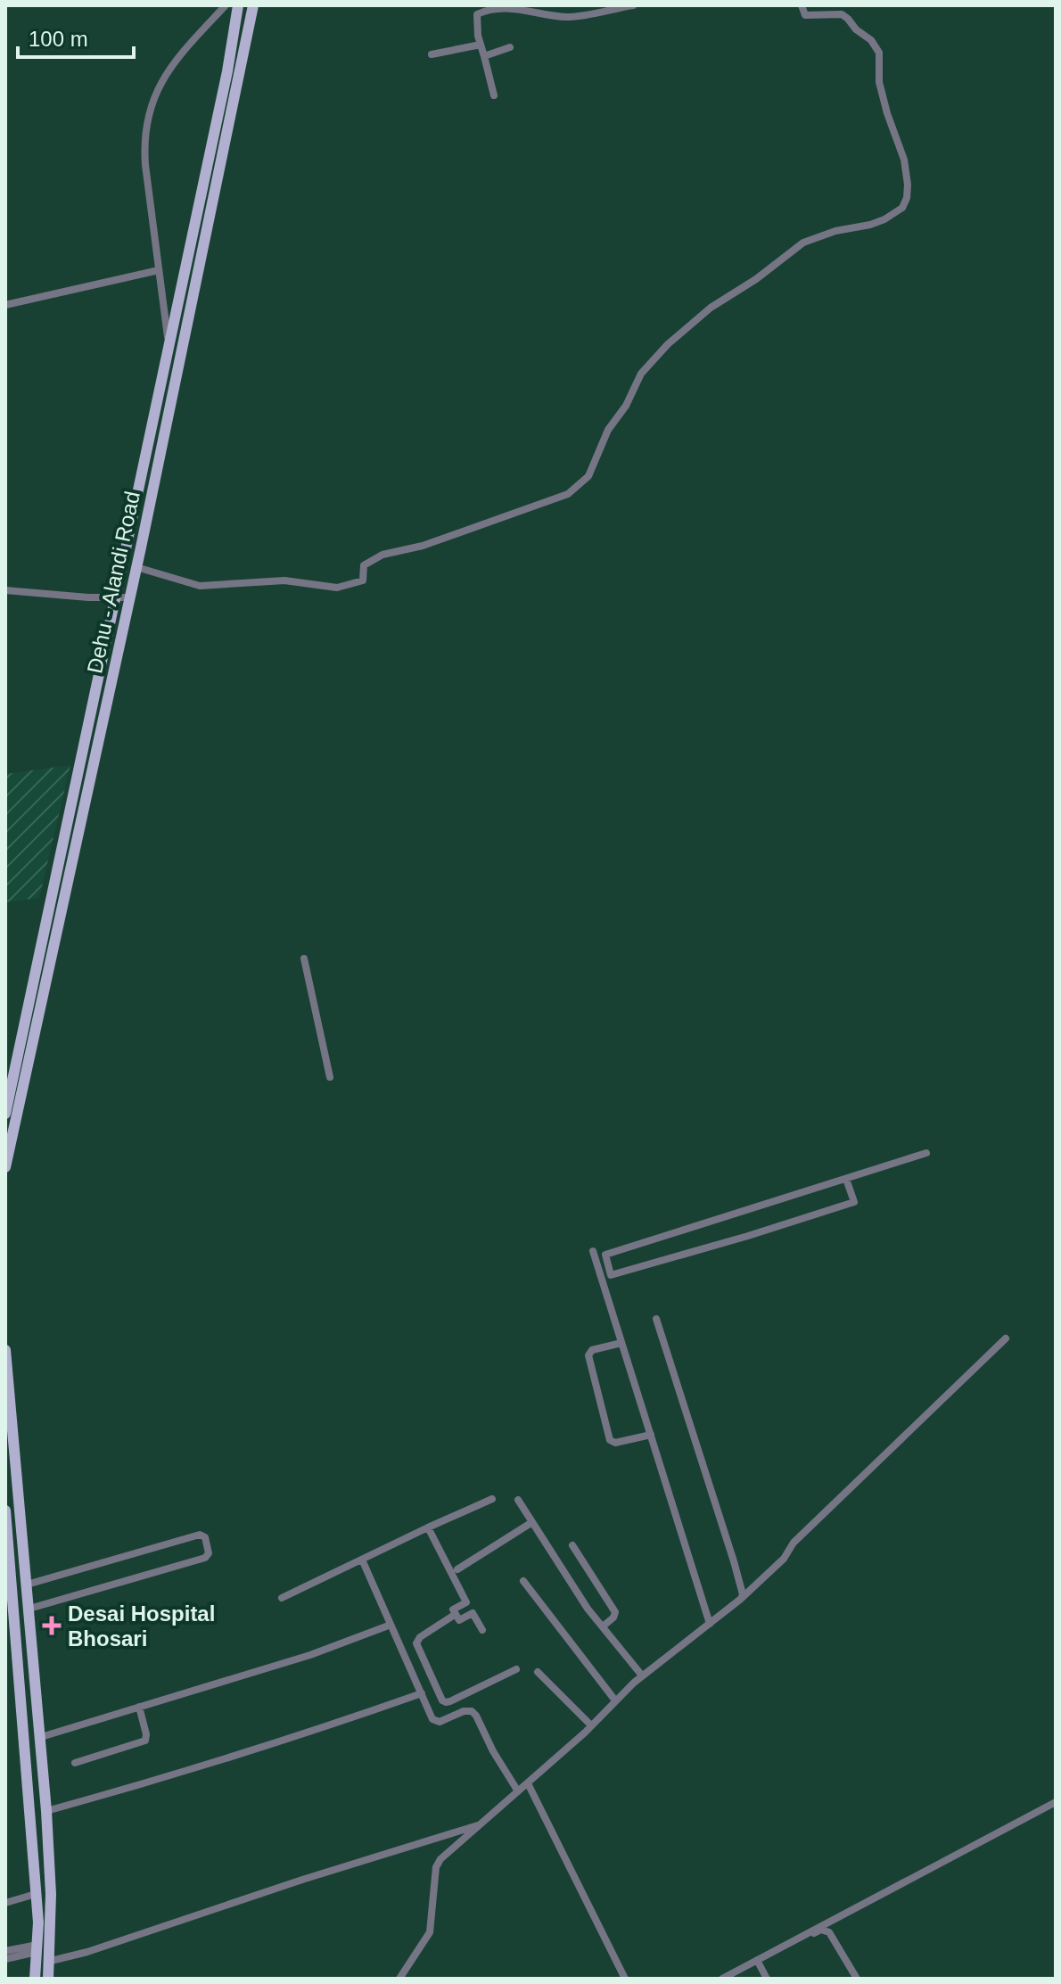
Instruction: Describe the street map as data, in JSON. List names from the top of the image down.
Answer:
{
  "streets": {
    "main road": ["Dehu - Alandi Road"]
  },
  "places": {
    "health": ["Desai Hospital Bhosari"]
  },
  "scale_bar": "100 m"
}
